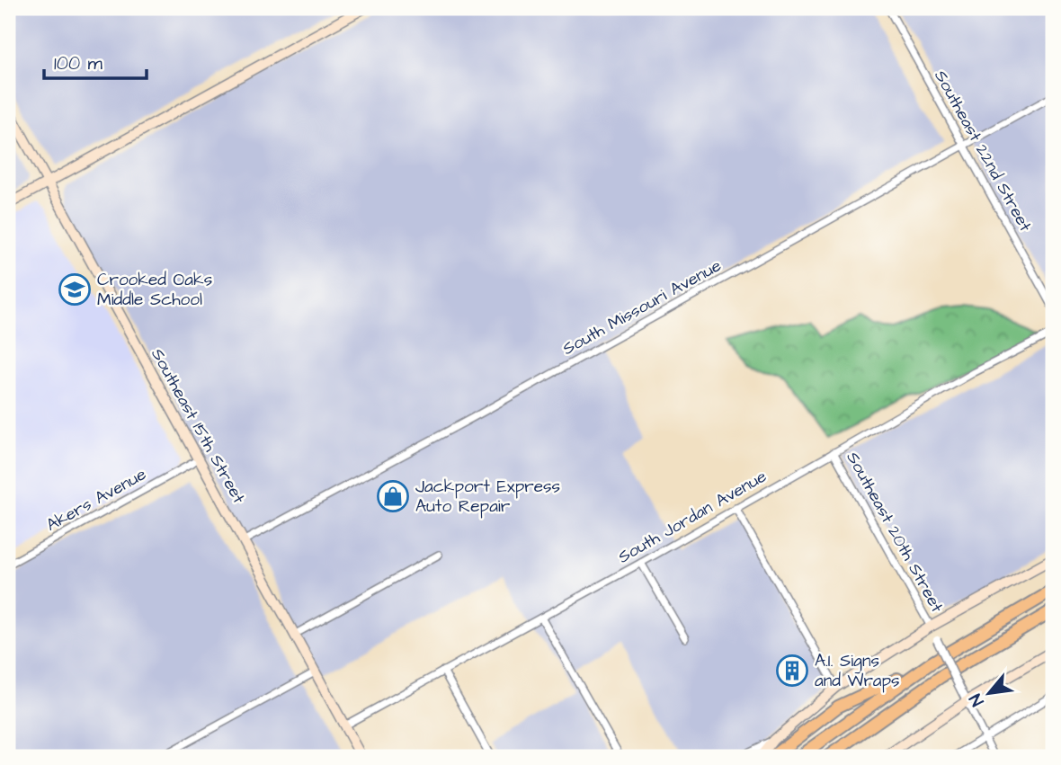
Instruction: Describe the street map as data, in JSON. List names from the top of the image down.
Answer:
{
  "streets": {
    "main road": ["Southeast 15th Street"],
    "street": [
      "Southeast 22nd Street",
      "South Missouri Avenue",
      "Akers Avenue",
      "South Jordan Avenue",
      "Southeast 20th Street"
    ]
  },
  "crossings": [
    ["Southeast 22nd Street", "South Missouri Avenue"],
    ["South Missouri Avenue", "Southeast 15th Street"],
    ["Southeast 15th Street", "Akers Avenue"],
    ["Southeast 15th Street", "South Jordan Avenue"],
    ["South Jordan Avenue", "Southeast 20th Street"]
  ],
  "places": {
    "school or university": ["Crooked Oaks Middle School"],
    "shop": ["Jackport Express Auto Repair"],
    "building": ["A.I. Signs and Wraps"]
  },
  "scale_bar": "100 m",
  "north": "bottom left"
}
